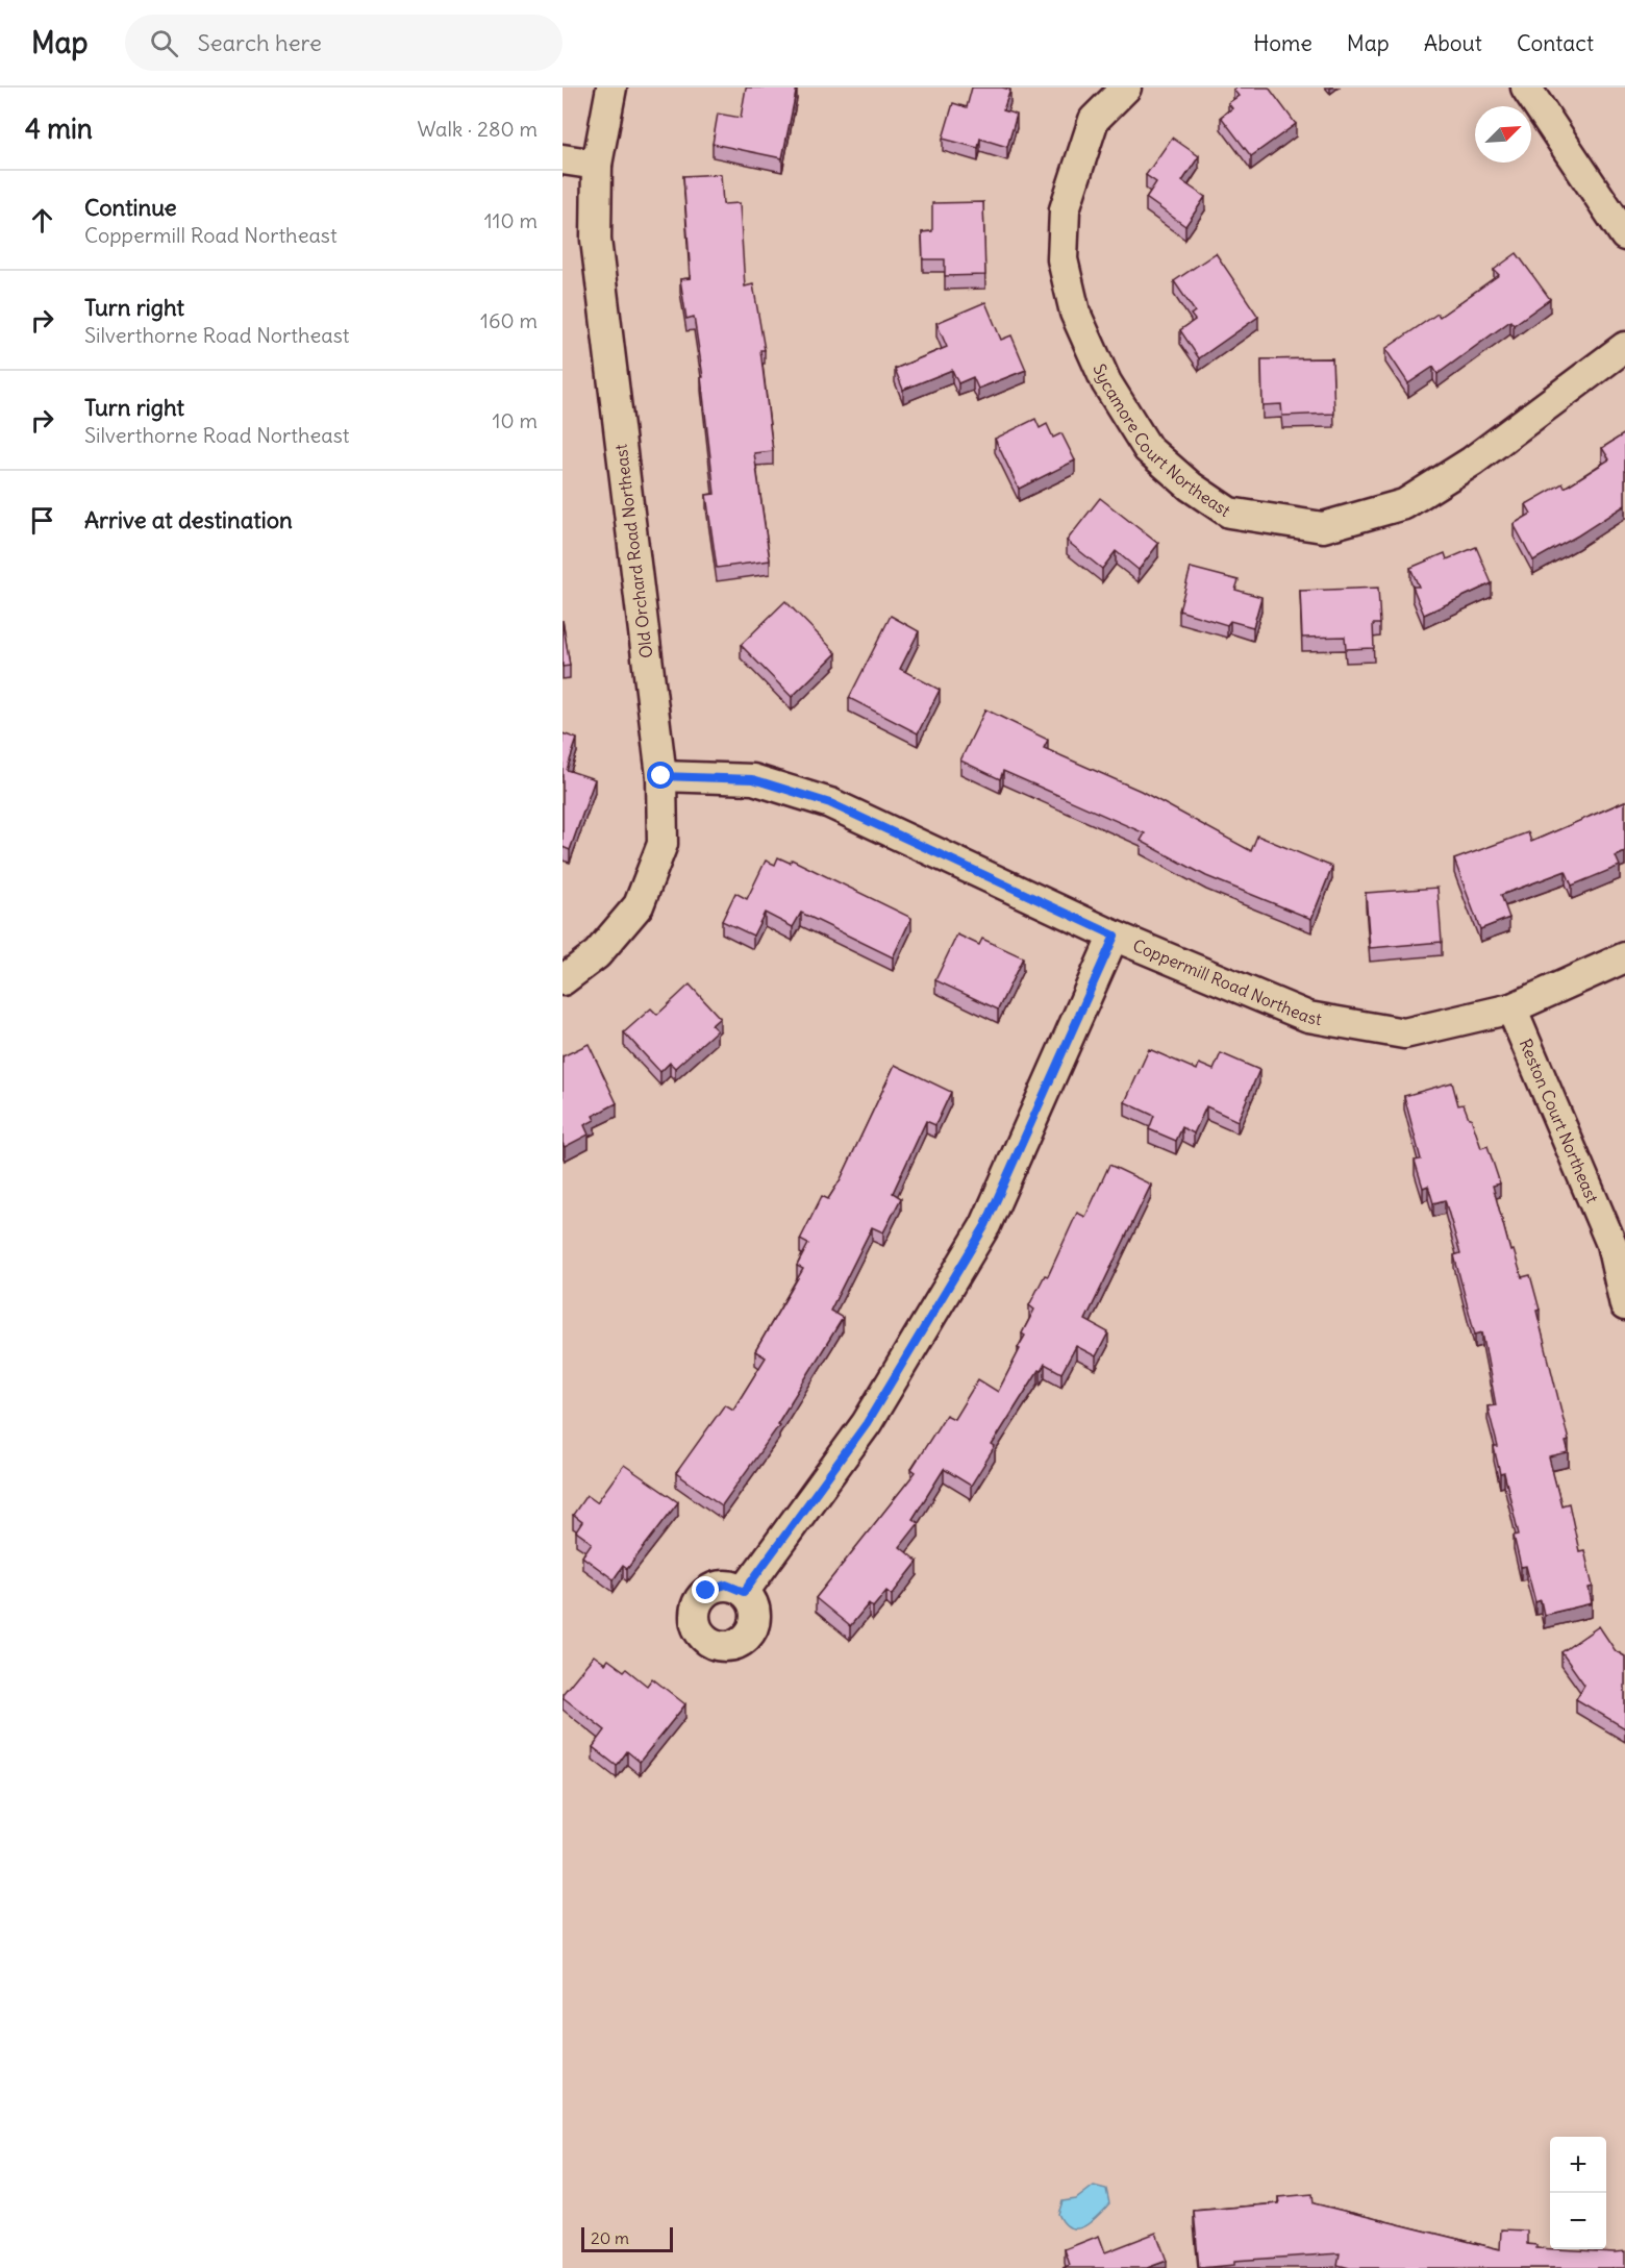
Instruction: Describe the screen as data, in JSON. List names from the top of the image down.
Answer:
{
  "streets": {
    "street": [
      "Sycamore Court Northeast",
      "Old Orchard Road Northeast",
      "Coppermill Road Northeast",
      "Reston Court Northeast"
    ]
  },
  "crossings": [
    ["Old Orchard Road Northeast", "Coppermill Road Northeast"],
    ["Coppermill Road Northeast", "Reston Court Northeast"]
  ],
  "scale_bar": "20 m",
  "north": "top right",
  "page": {
    "header": "Map",
    "search": "Search here",
    "nav": [
      "Home",
      "Map",
      "About",
      "Contact"
    ],
    "heading": ["4 min", "Walk · 280 m"],
    "list": [
      ["Continue", "Coppermill Road Northeast", "110 m"],
      ["Turn right", "Silverthorne Road Northeast", "160 m"],
      ["Turn right", "Silverthorne Road Northeast", "10 m"],
      "Arrive at destination"
    ],
    "map_buttons": ["+", "−"],
    "scale": "20 m"
  }
}
